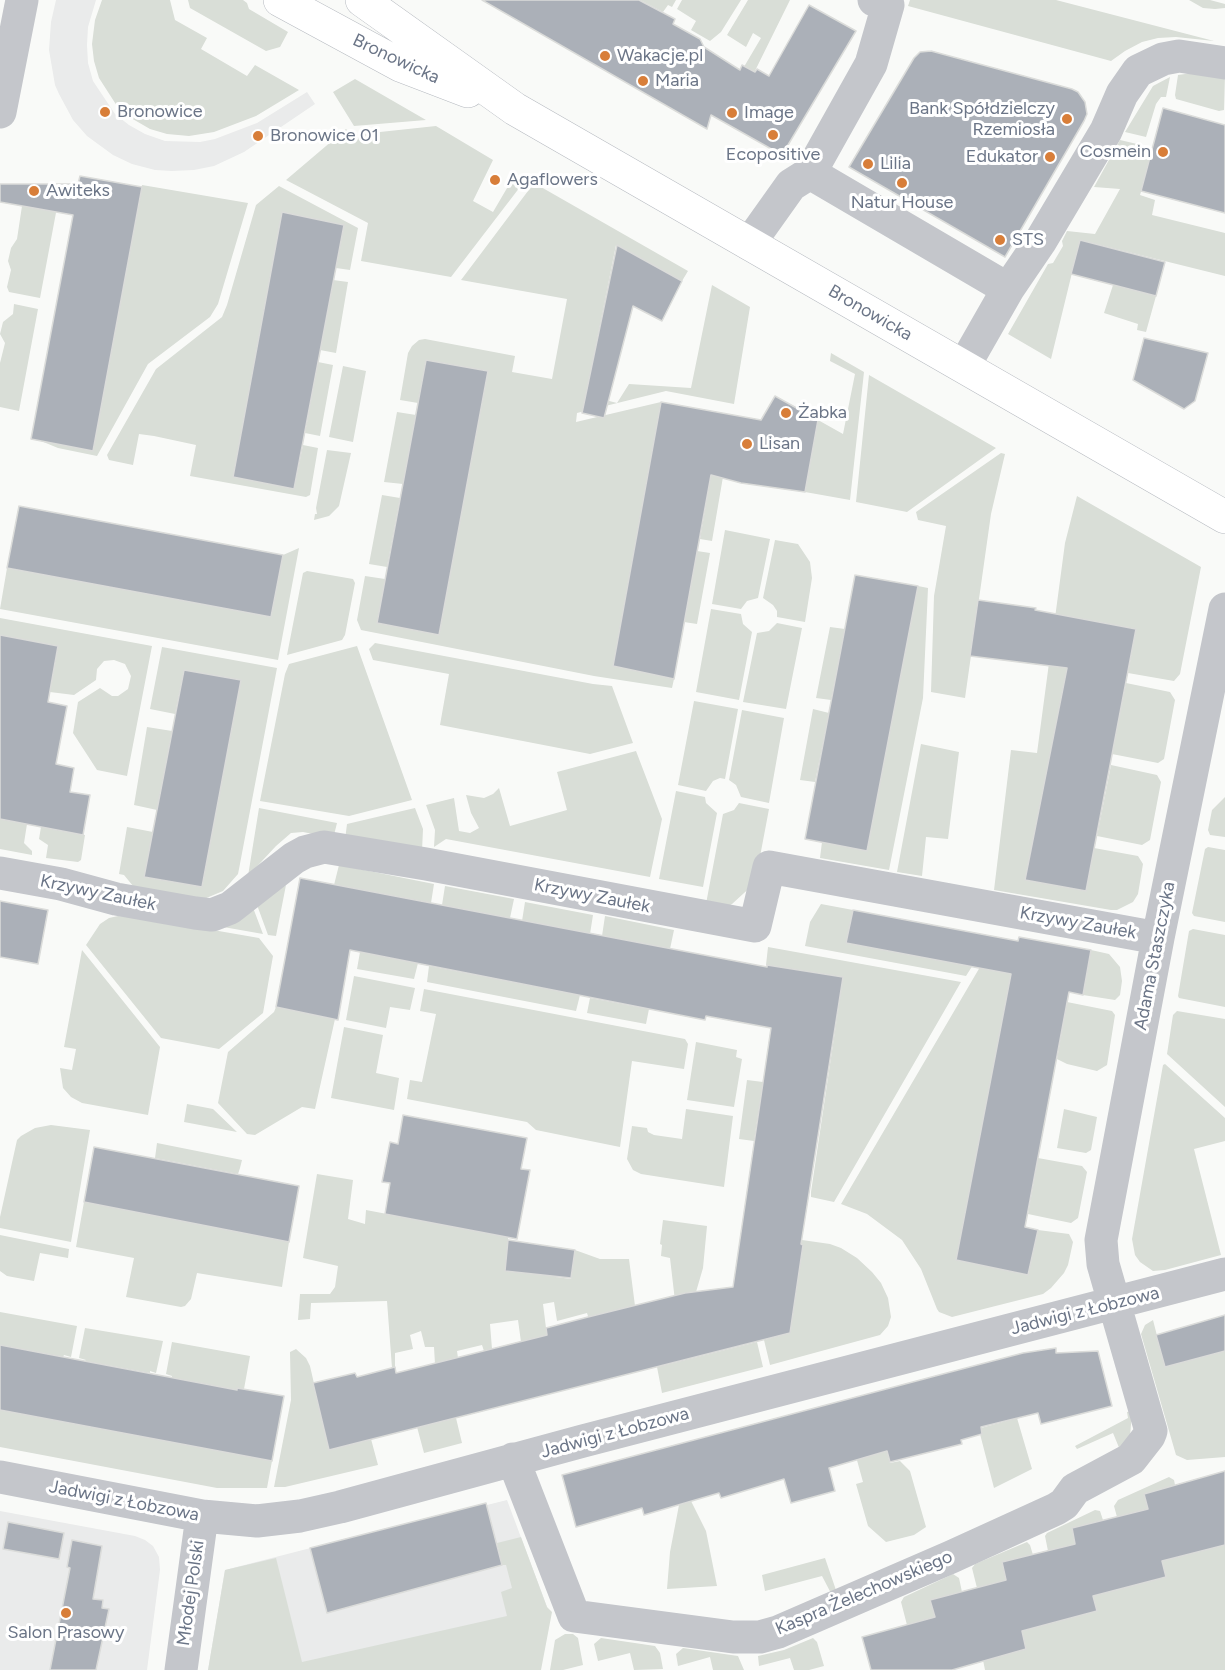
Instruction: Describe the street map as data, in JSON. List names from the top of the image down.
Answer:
{
  "streets": {
    "street": [
      "Bronowicka",
      "Krzywy Zaułek",
      "Adama Staszczyka",
      "Jadwigi z Łobzowa",
      "Młodej Polski",
      "Kaspra Żelechowskiego"
    ]
  },
  "crossings": [
    ["Krzywy Zaułek", "Adama Staszczyka"],
    ["Adama Staszczyka", "Jadwigi z Łobzowa"],
    ["Adama Staszczyka", "Kaspra Żelechowskiego"],
    ["Jadwigi z Łobzowa", "Młodej Polski"],
    ["Jadwigi z Łobzowa", "Kaspra Żelechowskiego"]
  ],
  "places": [
    "Wakacje.pl",
    "Maria",
    "Bronowice",
    "Image",
    "Bank Spółdzielczy Rzemiosła",
    "Ecopositive",
    "Bronowice 01",
    "Cosmein",
    "Edukator",
    "Lilia",
    "Agaflowers",
    "Natur House",
    "Awiteks",
    "STS",
    "Żabka",
    "Lisan",
    "Salon Prasowy"
  ]
}
